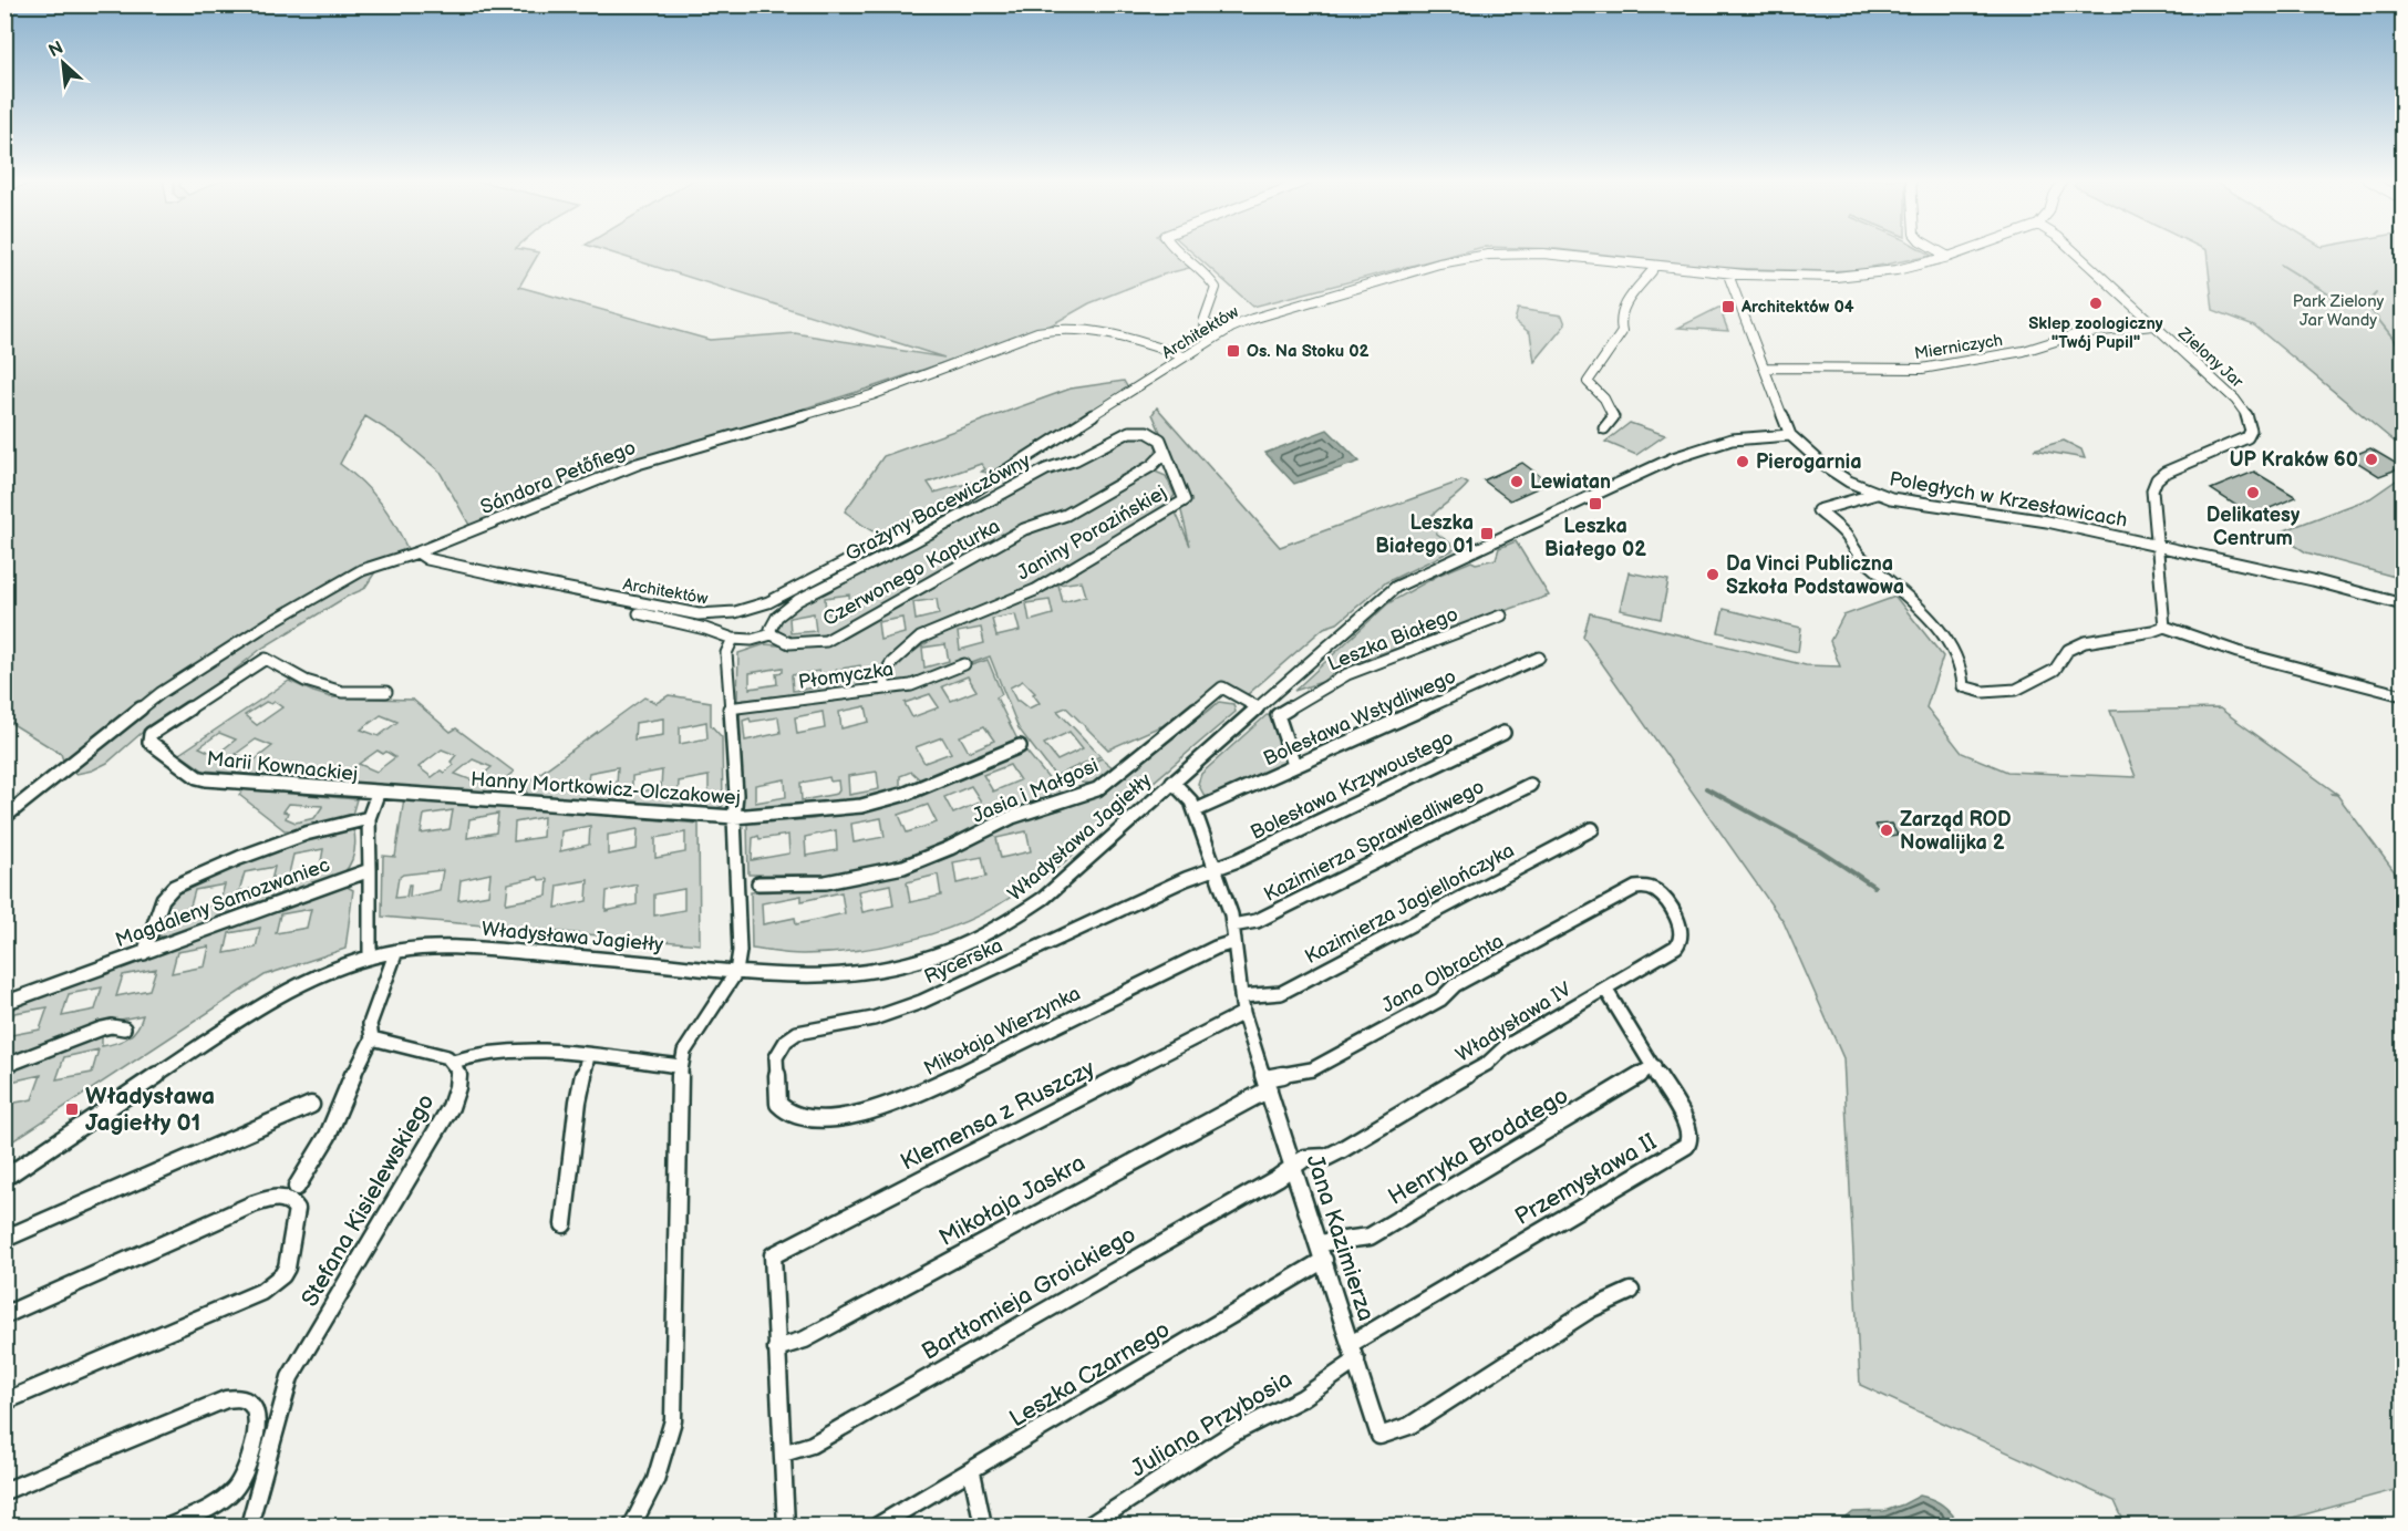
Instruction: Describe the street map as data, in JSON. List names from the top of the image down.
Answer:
{
  "streets": {
    "street": [
      "Architektów",
      "Mierniczych",
      "Zielony Jar",
      "Sándora Petőfiego",
      "Poległych w Krzesławicach",
      "Grażyny Bacewiczówny",
      "Janiny Porazińskiej",
      "Czerwonego Kapturka",
      "Leszka Białego",
      "Płomyczka",
      "Bolesława Wstydliwego",
      "Marii Kownackiej",
      "Bolesława Krzywoustego",
      "Hanny Mortkowicz-Olczakowej",
      "Jasia i Małgosi",
      "Władysława Jagiełły",
      "Kazimierza Sprawiedliwego",
      "Magdaleny Samozwaniec",
      "Kazimierza Jagiellończyka",
      "Rycerska",
      "Jana Olbrachta",
      "Władysława IV",
      "Mikołaja Wierzynka",
      "Klemensa z Ruszczy",
      "Henryka Brodatego",
      "Przemysława II",
      "Stefana Kisielewskiego",
      "Mikołaja Jaskra",
      "Jana Kazimierza",
      "Bartłomieja Groickiego",
      "Leszka Czarnego",
      "Juliana Przybosia"
    ]
  },
  "crossings": [
    ["Architektów", "Sándora Petőfiego"],
    ["Architektów", "Poległych w Krzesławicach"],
    ["Mierniczych", "Zielony Jar"],
    ["Mierniczych", "Poległych w Krzesławicach"],
    ["Zielony Jar", "Poległych w Krzesławicach"],
    ["Poległych w Krzesławicach", "Władysława Jagiełły"],
    ["Grażyny Bacewiczówny", "Janiny Porazińskiej"],
    ["Grażyny Bacewiczówny", "Czerwonego Kapturka"],
    ["Janiny Porazińskiej", "Czerwonego Kapturka"],
    ["Janiny Porazińskiej", "Płomyczka"],
    ["Leszka Białego", "Bolesława Wstydliwego"],
    ["Bolesława Wstydliwego", "Jana Kazimierza"],
    ["Marii Kownackiej", "Hanny Mortkowicz-Olczakowej"],
    ["Bolesława Krzywoustego", "Rycerska"],
    ["Bolesława Krzywoustego", "Jana Kazimierza"],
    ["Jasia i Małgosi", "Władysława Jagiełły"],
    ["Władysława Jagiełły", "Jana Kazimierza"],
    ["Kazimierza Sprawiedliwego", "Jana Kazimierza"],
    ["Kazimierza Jagiellończyka", "Jana Kazimierza"],
    ["Rycerska", "Mikołaja Wierzynka"],
    ["Rycerska", "Jana Kazimierza"],
    ["Jana Olbrachta", "Władysława IV"],
    ["Jana Olbrachta", "Mikołaja Jaskra"],
    ["Jana Olbrachta", "Jana Kazimierza"],
    ["Władysława IV", "Przemysława II"],
    ["Władysława IV", "Jana Kazimierza"],
    ["Władysława IV", "Bartłomieja Groickiego"],
    ["Mikołaja Wierzynka", "Jana Kazimierza"],
    ["Klemensa z Ruszczy", "Mikołaja Jaskra"],
    ["Klemensa z Ruszczy", "Jana Kazimierza"],
    ["Henryka Brodatego", "Przemysława II"],
    ["Henryka Brodatego", "Jana Kazimierza"],
    ["Przemysława II", "Jana Kazimierza"],
    ["Mikołaja Jaskra", "Jana Kazimierza"],
    ["Jana Kazimierza", "Bartłomieja Groickiego"],
    ["Jana Kazimierza", "Leszka Czarnego"],
    ["Jana Kazimierza", "Juliana Przybosia"]
  ],
  "parks": ["Park Zielony Jar Wandy"],
  "places": {
    "other": [
      "Sklep zoologiczny \"Twój Pupil\"",
      "UP Kraków 60",
      "Pierogarnia",
      "Lewiatan",
      "Delikatesy Centrum",
      "Da Vinci Publiczna Szkoła Podstawowa",
      "Zarząd ROD Nowalijka 2"
    ],
    "transit": [
      "Architektów 04",
      "Os. Na Stoku 02",
      "Leszka Białego 02",
      "Leszka Białego 01",
      "Władysława Jagiełły 01"
    ]
  },
  "north": "top left"
}
